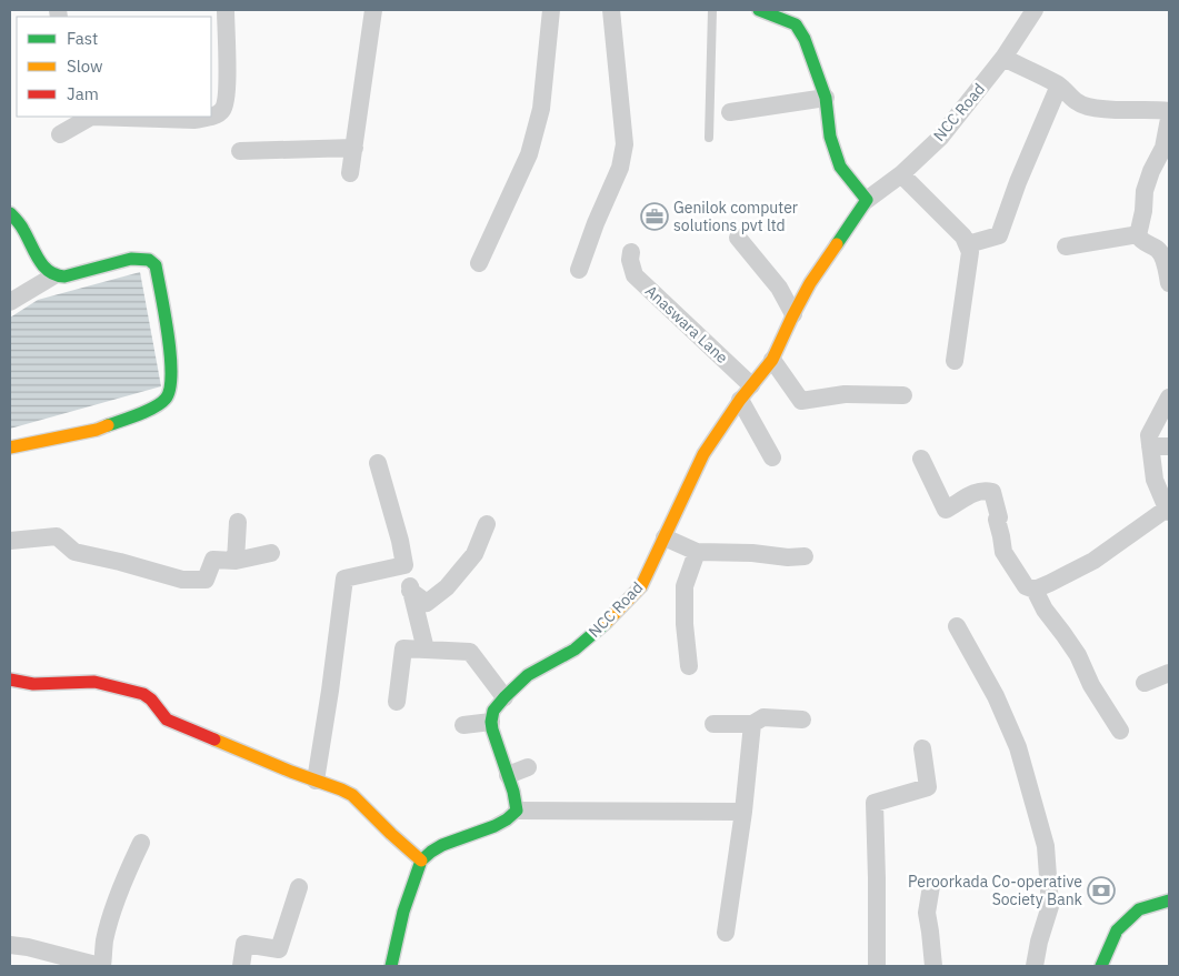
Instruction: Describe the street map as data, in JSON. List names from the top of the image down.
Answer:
{
  "streets": {
    "street": ["NCC Road", "Anaswara Lane"]
  },
  "crossings": [
    ["NCC Road", "Anaswara Lane"]
  ],
  "places": {
    "office": ["Genilok computer solutions pvt ltd"],
    "bank": ["Peroorkada Co-operative Society Bank"]
  },
  "legend": ["Fast", "Slow", "Jam"]
}
